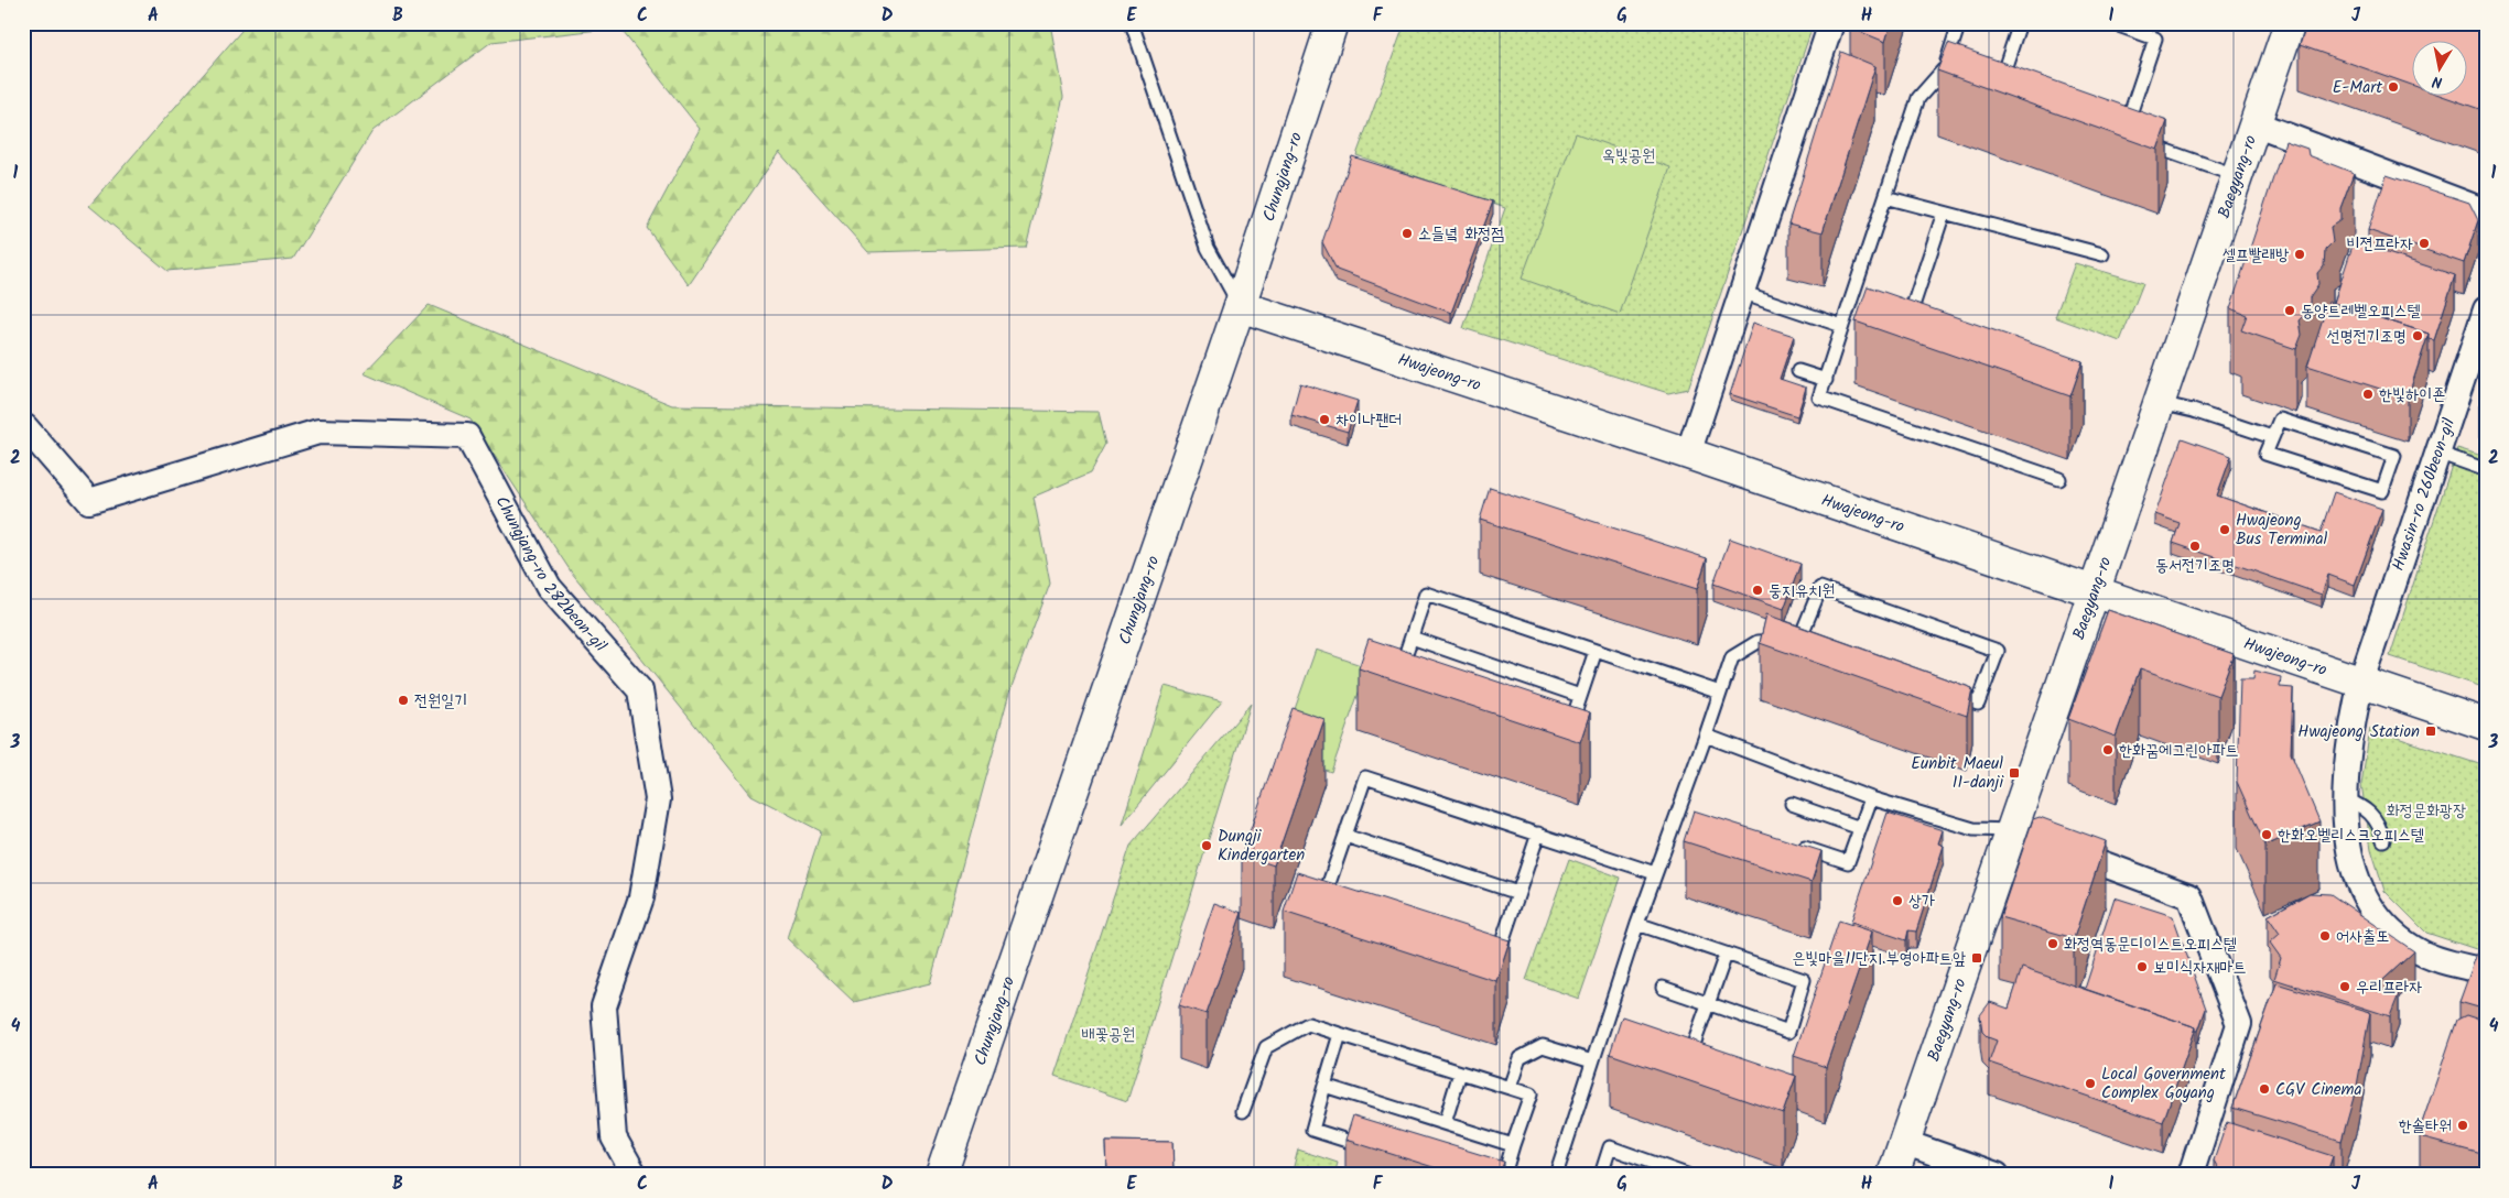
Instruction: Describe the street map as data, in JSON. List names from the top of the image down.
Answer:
{
  "streets": {
    "main road": ["Chungjang-ro", "Baegyang-ro", "Hwajeong-ro"],
    "street": ["Hwasin-ro 260beon-gil", "Chungjang-ro 282beon-gil"]
  },
  "crossings": [
    ["Chungjang-ro", "Hwajeong-ro"],
    ["Baegyang-ro", "Hwajeong-ro"],
    ["Hwajeong-ro", "Hwasin-ro 260beon-gil"]
  ],
  "parks": ["옥빛공원", "화정문화광장", "배꽃공원"],
  "places": {
    "other": [
      "E-Mart",
      "소들녘 화정점",
      "비젼프라자",
      "셀프빨래방",
      "동양트레벨오피스텔",
      "선명전기조명",
      "한빛하이죤",
      "차이나팬더",
      "Hwajeong Bus Terminal",
      "동서전기조명",
      "둥지유치원",
      "전원일기",
      "한화꿈에그린아파트",
      "한화오벨리스크오피스텔",
      "Dungji Kindergarten",
      "상가",
      "어사출또",
      "화정역동문디이스트오피스텔",
      "보미식자재마트",
      "우리프라자",
      "Local Government Complex Goyang",
      "CGV Cinema",
      "한솔타워"
    ],
    "transit": ["Hwajeong Station", "Eunbit Maeul 11-danji", "은빛마을11단지.부영아파트앞"]
  },
  "north": "bottom",
  "grid": {
    "columns": [
      "A",
      "B",
      "C",
      "D",
      "E",
      "F",
      "G",
      "H",
      "I",
      "J"
    ],
    "rows": [
      "1",
      "2",
      "3",
      "4"
    ]
  }
}
